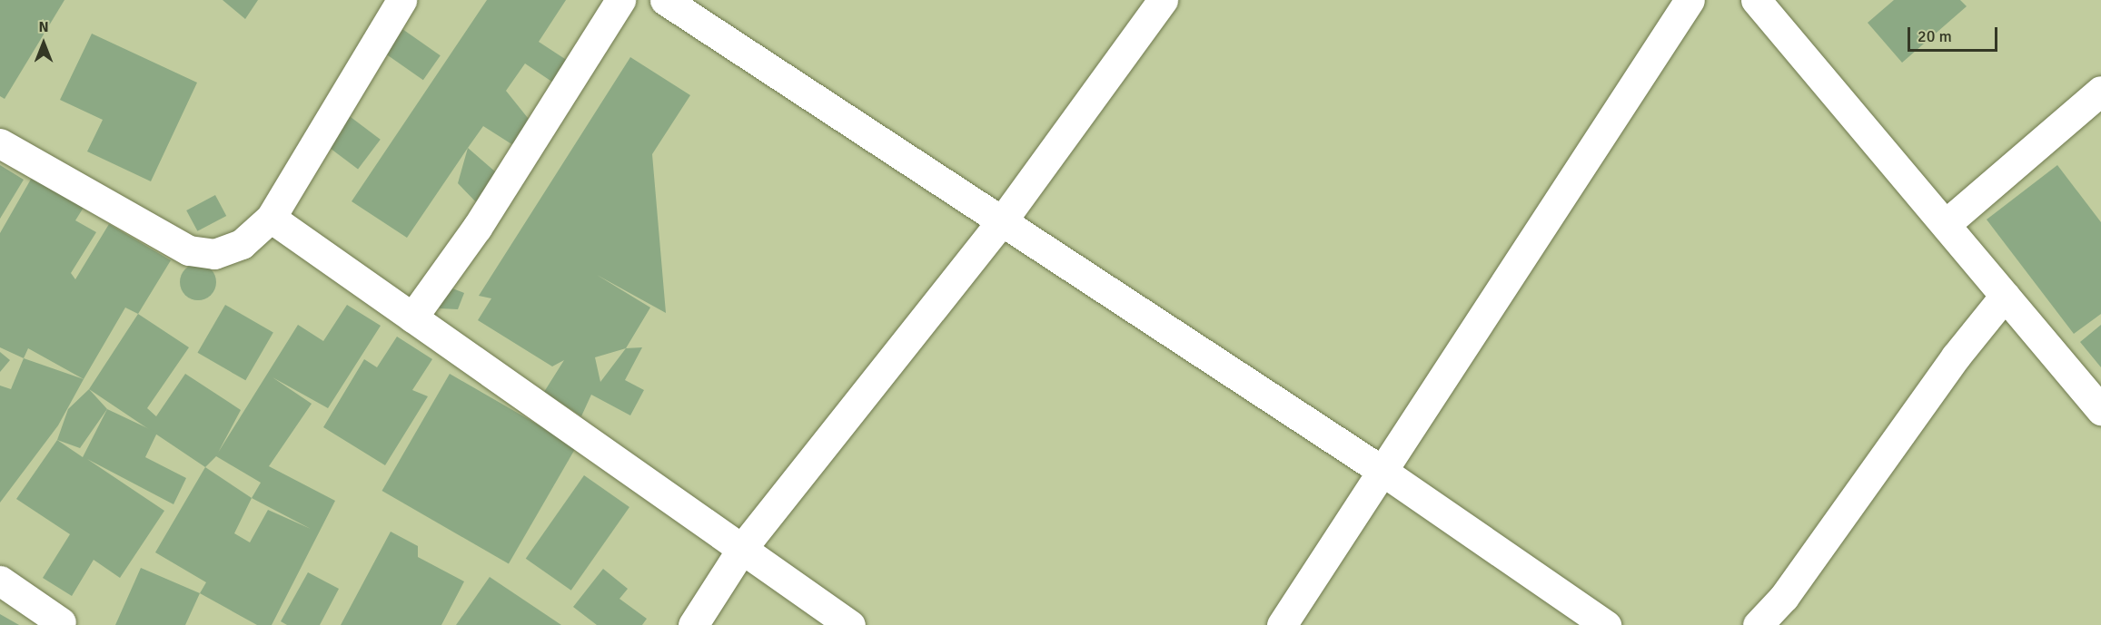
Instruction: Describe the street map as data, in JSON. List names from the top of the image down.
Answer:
{
  "scale_bar": "20 m",
  "north": "top"
}
